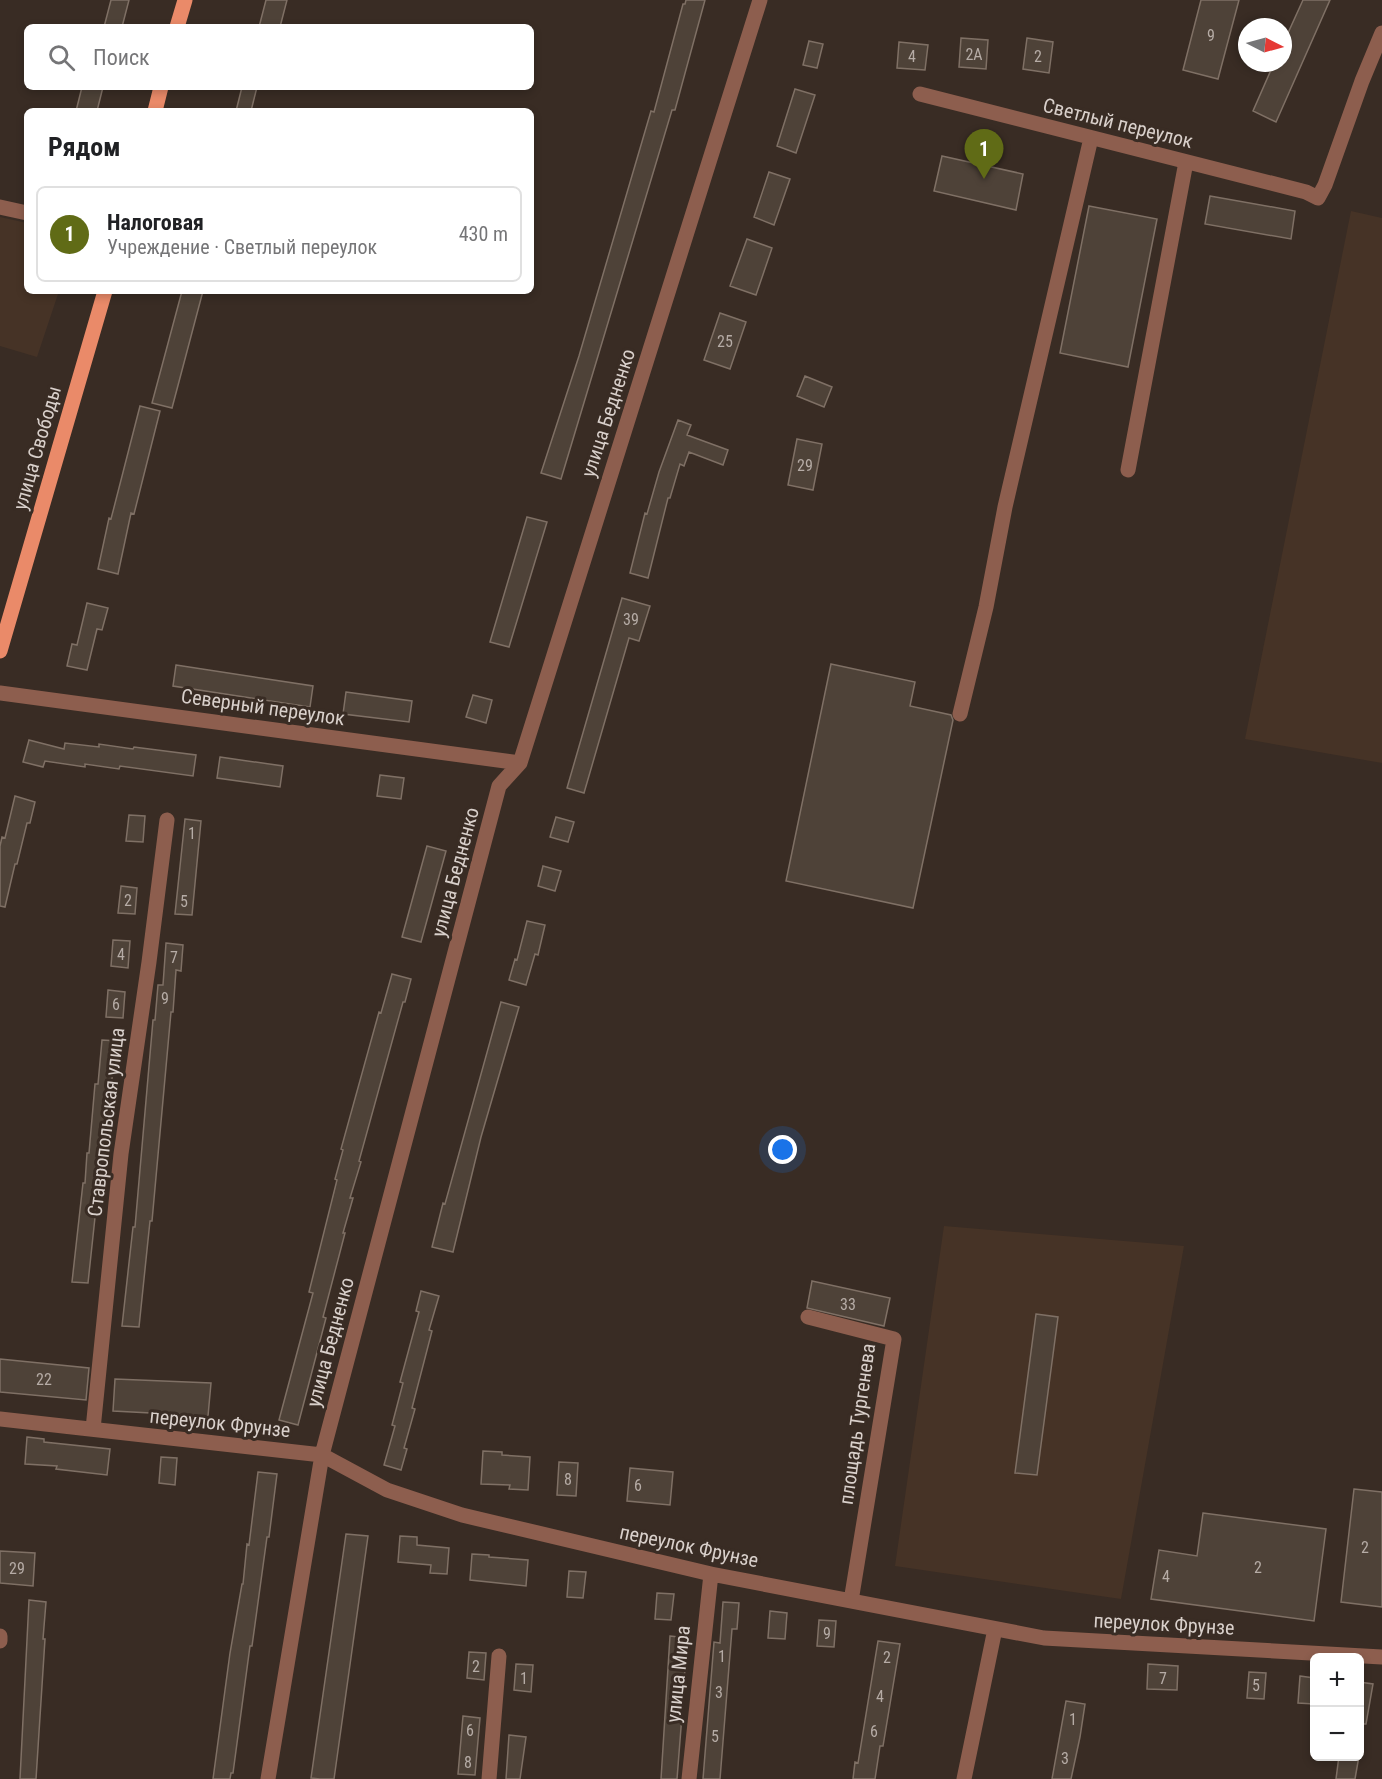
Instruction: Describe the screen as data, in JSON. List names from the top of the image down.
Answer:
{
  "streets": {
    "main road": ["улица Свободы"],
    "street": [
      "Светлый переулок",
      "улица Бедненко",
      "Северный переулок",
      "Ставропольская улица",
      "переулок Фрунзе",
      "площадь Тургенева",
      "улица Мира"
    ]
  },
  "crossings": [
    ["улица Бедненко", "Северный переулок"],
    ["улица Бедненко", "переулок Фрунзе"],
    ["Ставропольская улица", "переулок Фрунзе"],
    ["переулок Фрунзе", "площадь Тургенева"],
    ["переулок Фрунзе", "улица Мира"]
  ],
  "house_numbers": [
    "9",
    "2А",
    "4",
    "2",
    "25",
    "29",
    "39",
    "1",
    "2",
    "5",
    "4",
    "7",
    "9",
    "6",
    "33",
    "22",
    "8",
    "6",
    "2",
    "2",
    "29",
    "4",
    "9",
    "1",
    "2",
    "2",
    "1",
    "7",
    "5",
    "3",
    "4",
    "1",
    "6",
    "6",
    "5",
    "3",
    "8"
  ],
  "north": "right",
  "page": {
    "search": "Поиск",
    "heading": "Рядом",
    "pins": "1",
    "list": [
      {
        "mark": "1",
        "name": "Налоговая",
        "note": "Учреждение · Светлый переулок",
        "value": "430 m"
      }
    ],
    "map_buttons": ["+", "−"]
  }
}
